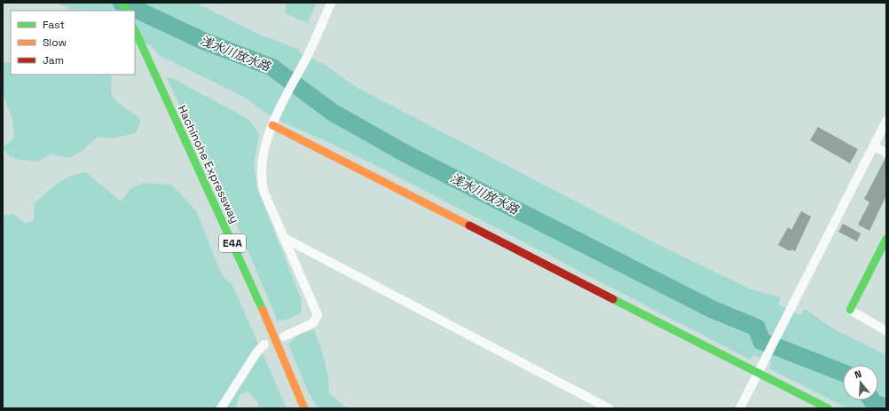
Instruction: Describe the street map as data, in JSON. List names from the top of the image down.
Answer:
{
  "streets": {
    "main road": ["Hachinohe Expressway", "E4A"]
  },
  "water": ["浅水川放水路"],
  "legend": ["Fast", "Slow", "Jam"],
  "north": "top"
}
